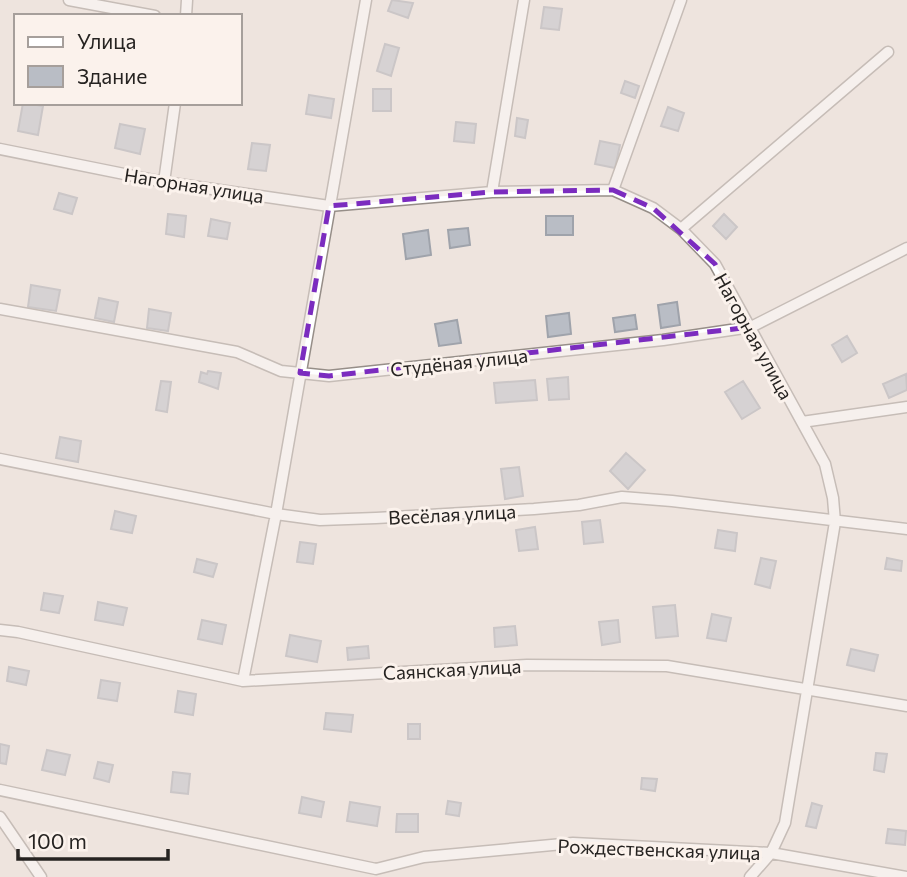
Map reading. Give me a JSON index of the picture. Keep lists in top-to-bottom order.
{
  "streets": {
    "street": [
      "Нагорная улица",
      "Студёная улица",
      "Весёлая улица",
      "Саянская улица",
      "Рождественская улица"
    ]
  },
  "crossings": [
    ["Нагорная улица", "Студёная улица"],
    ["Нагорная улица", "Весёлая улица"],
    ["Нагорная улица", "Саянская улица"],
    ["Нагорная улица", "Рождественская улица"]
  ],
  "legend": ["Улица", "Здание"],
  "scale_bar": "100 m"
}
